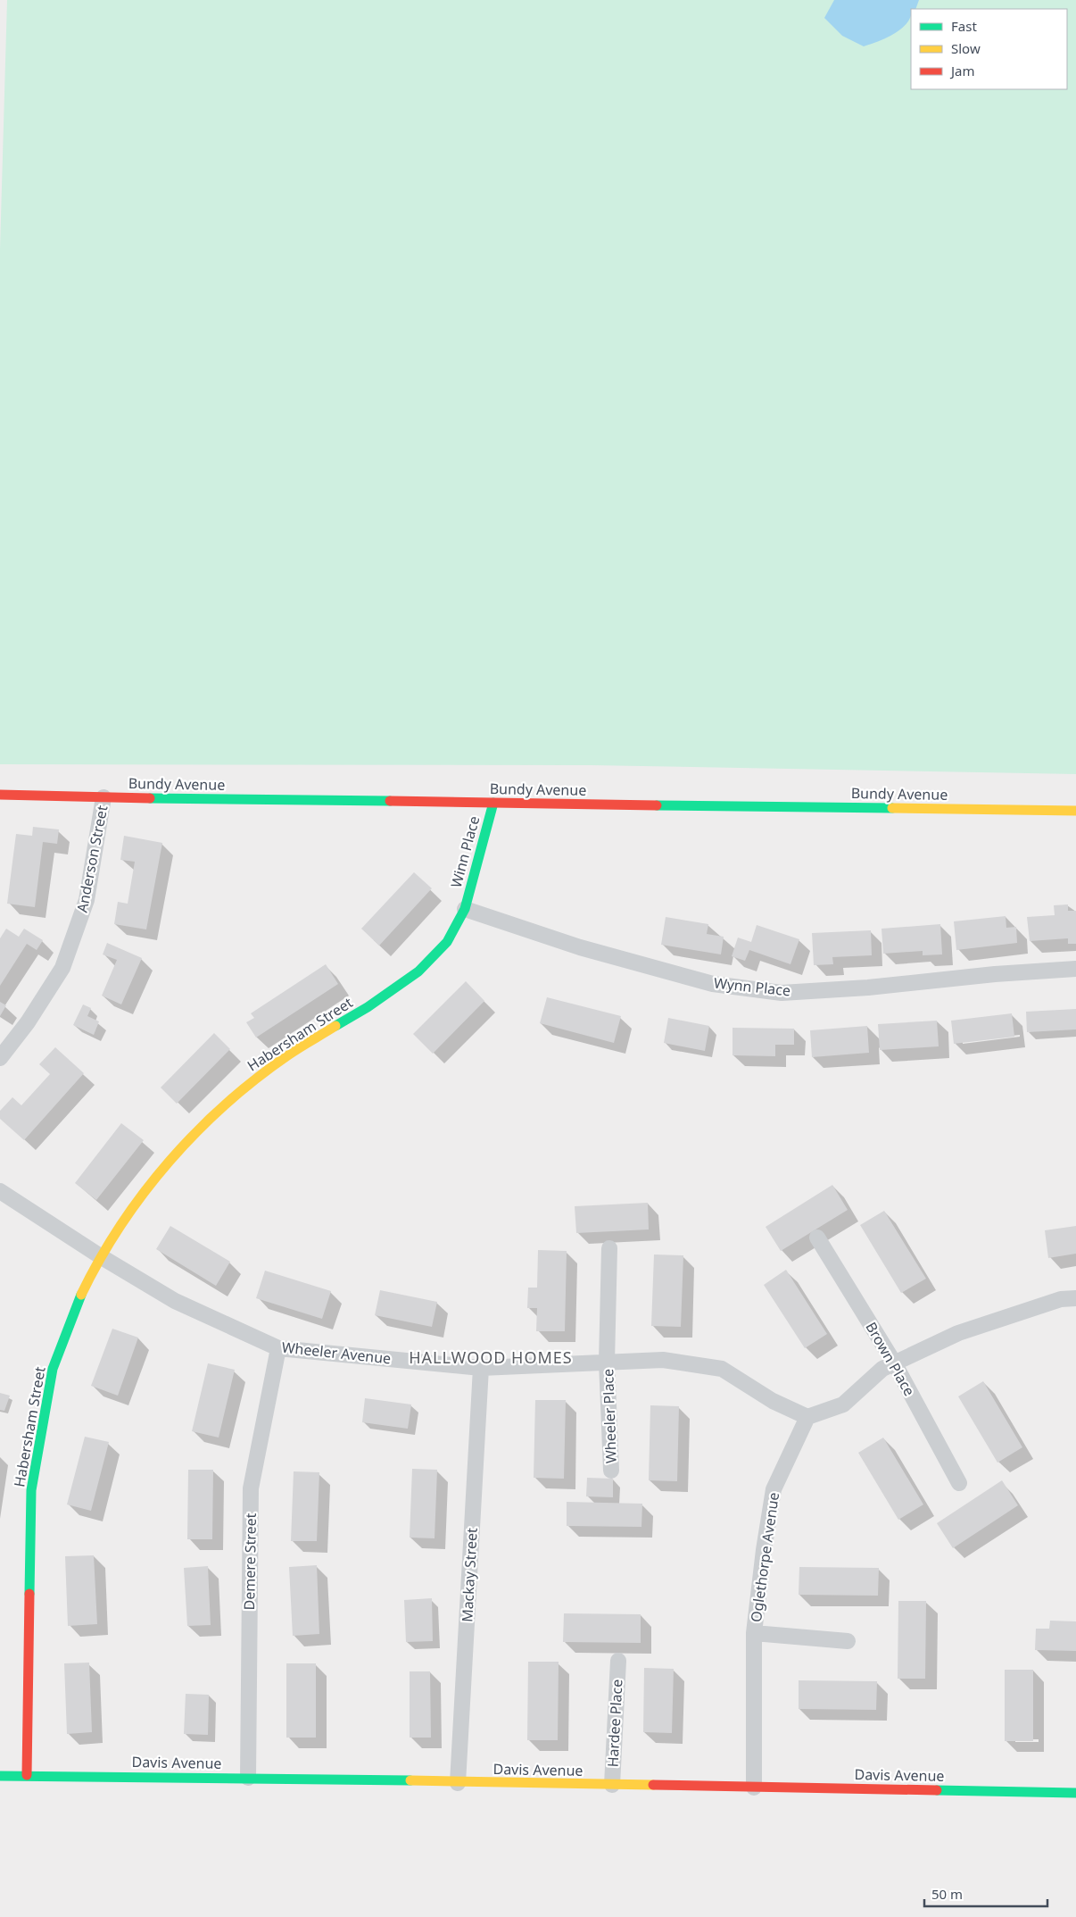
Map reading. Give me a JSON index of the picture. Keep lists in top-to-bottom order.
{
  "streets": {
    "street": [
      "Bundy Avenue",
      "Winn Place",
      "Anderson Street",
      "Wynn Place",
      "Habersham Street",
      "Wheeler Avenue",
      "Brown Place",
      "Wheeler Place",
      "Oglethorpe Avenue",
      "Demere Street",
      "Mackay Street",
      "Hardee Place",
      "Davis Avenue"
    ]
  },
  "crossings": [
    ["Bundy Avenue", "Winn Place"],
    ["Bundy Avenue", "Anderson Street"],
    ["Winn Place", "Wynn Place"],
    ["Winn Place", "Habersham Street"],
    ["Wynn Place", "Habersham Street"],
    ["Habersham Street", "Wheeler Avenue"],
    ["Habersham Street", "Davis Avenue"],
    ["Wheeler Avenue", "Wheeler Place"],
    ["Wheeler Avenue", "Oglethorpe Avenue"],
    ["Wheeler Avenue", "Demere Street"],
    ["Wheeler Avenue", "Mackay Street"],
    ["Oglethorpe Avenue", "Davis Avenue"],
    ["Demere Street", "Davis Avenue"],
    ["Mackay Street", "Davis Avenue"],
    ["Hardee Place", "Davis Avenue"]
  ],
  "districts": ["HALLWOOD HOMES"],
  "legend": ["Fast", "Slow", "Jam"],
  "scale_bar": "50 m"
}
